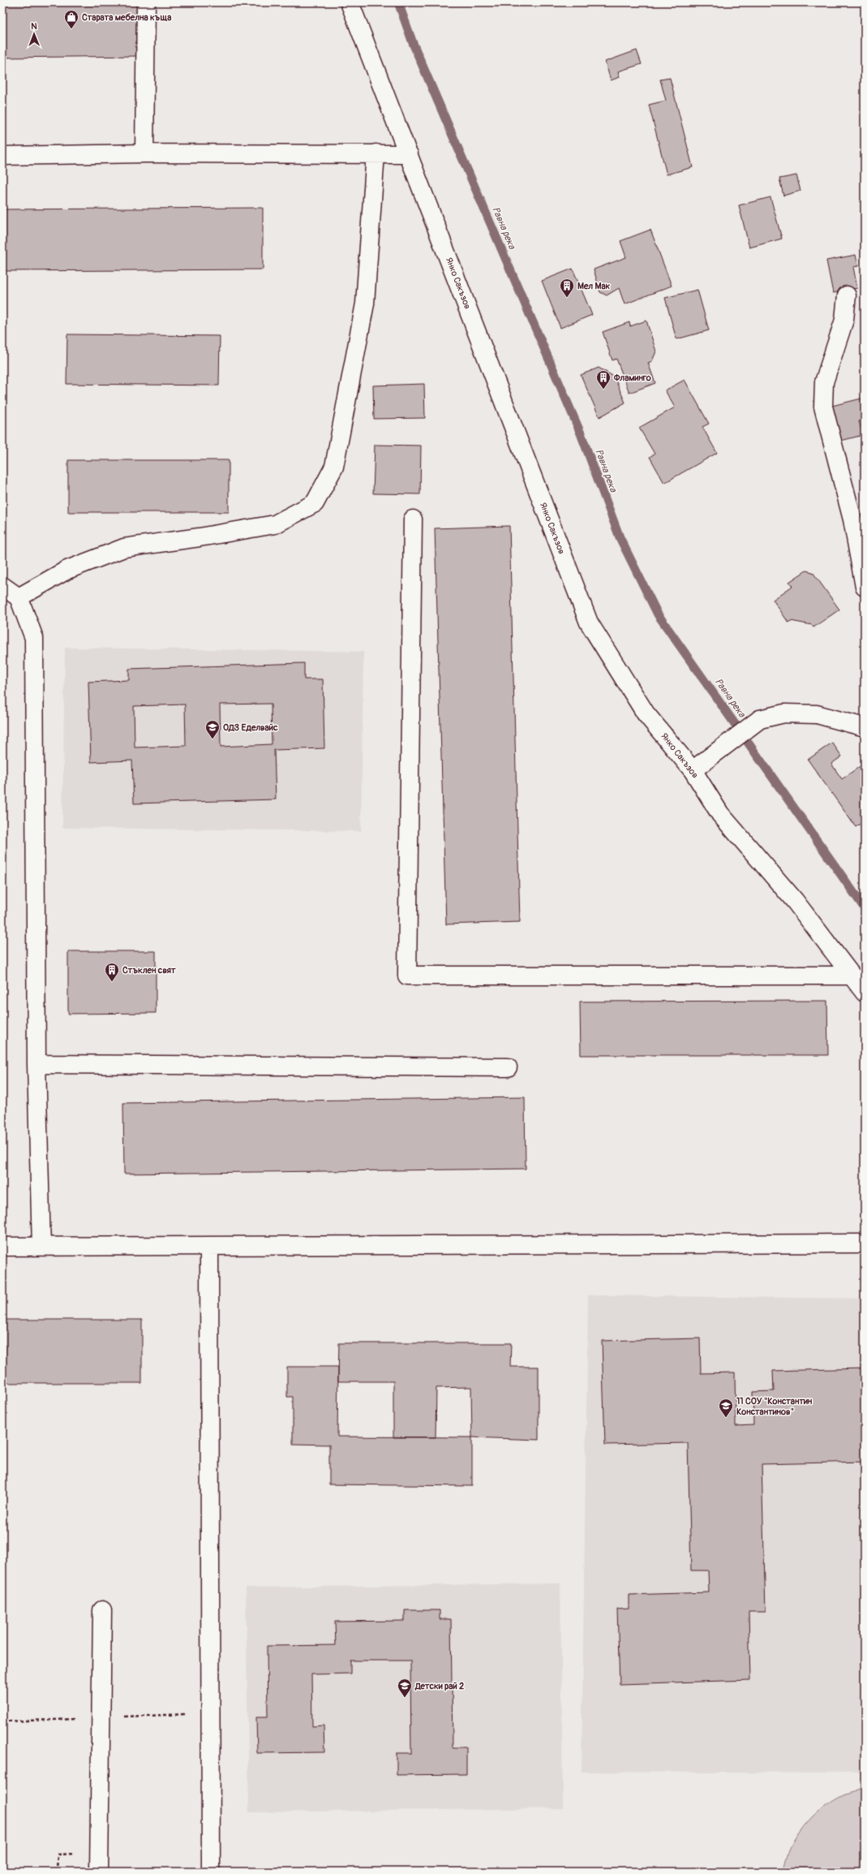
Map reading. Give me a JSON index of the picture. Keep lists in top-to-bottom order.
{
  "streets": {
    "street": ["Янко Сакъзов"]
  },
  "water": ["Равна река"],
  "places": {
    "shop": ["Старата мебелна къща"],
    "building": ["Мел Мак", "Фламинго", "Стъклен свят"],
    "school or university": ["ОДЗ Еделвайс", "11 СОУ \"Константин Константинов\"", "Детски рай 2"]
  },
  "north": "top"
}
